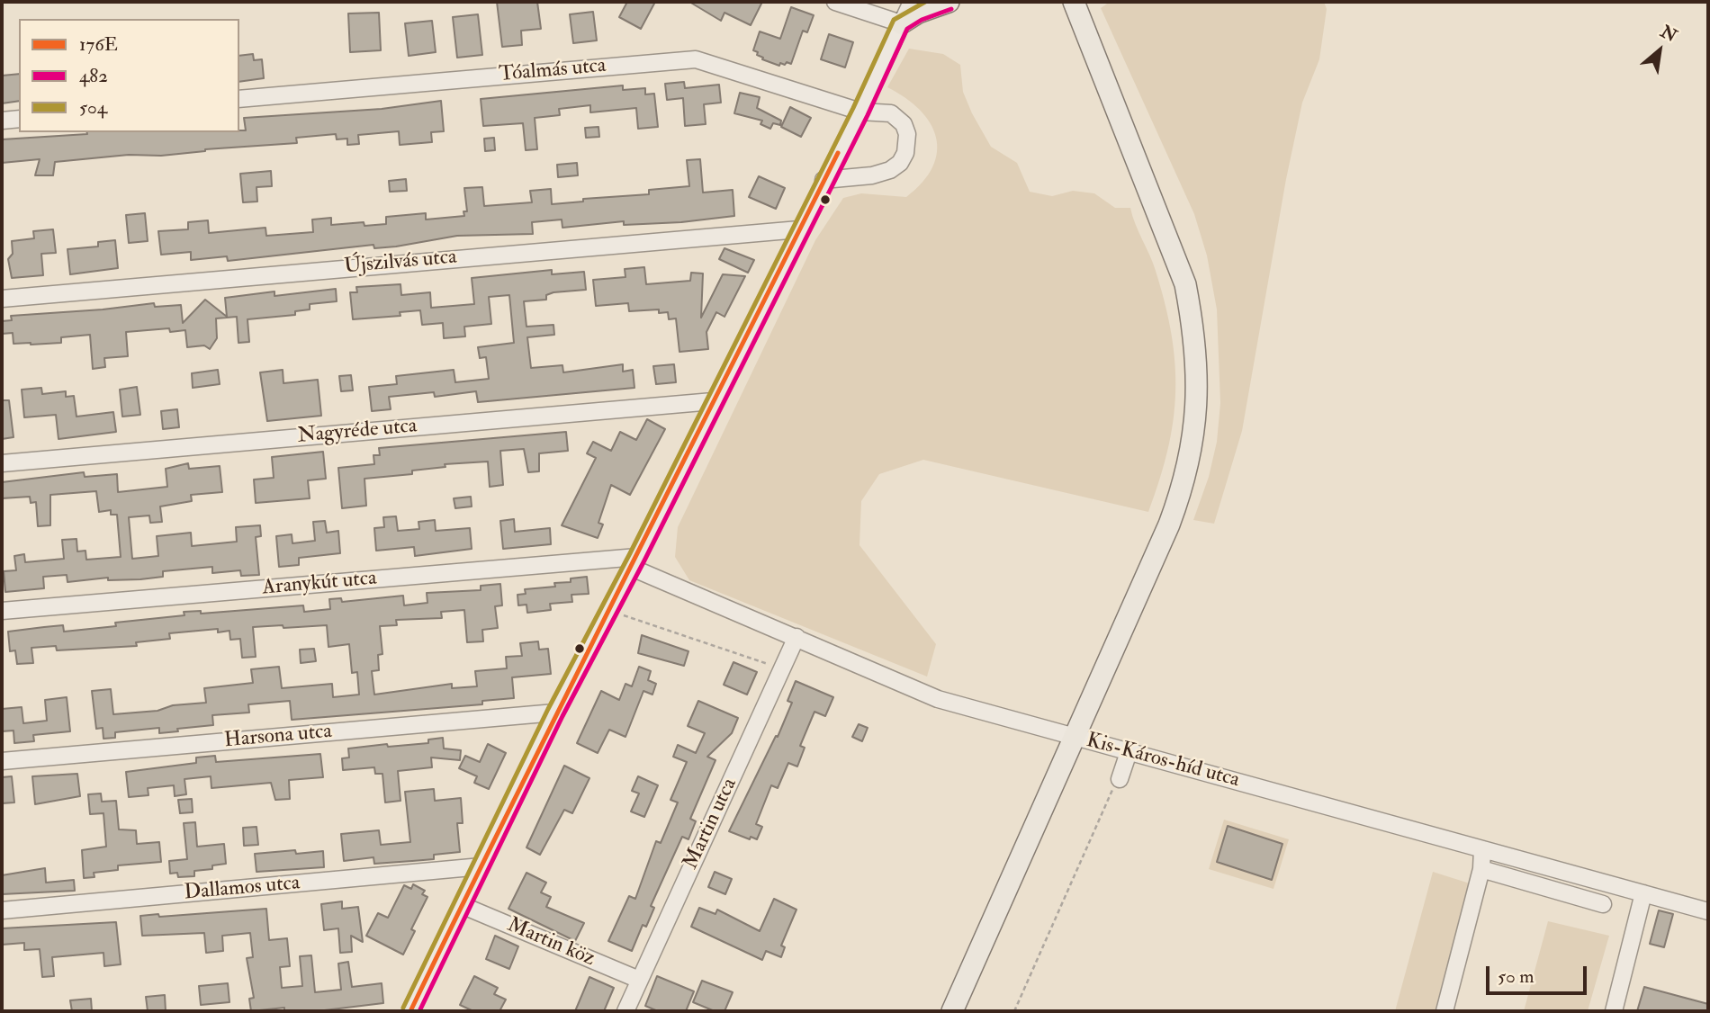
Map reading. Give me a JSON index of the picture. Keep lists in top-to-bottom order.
{
  "streets": {
    "street": [
      "Tóalmás utca",
      "Újszilvás utca",
      "Nagyréde utca",
      "Aranykút utca",
      "Harsona utca",
      "Kis-Káros-híd utca",
      "Martin utca",
      "Dallamos utca",
      "Martin köz"
    ]
  },
  "crossings": [
    ["Aranykút utca", "Kis-Káros-híd utca"],
    ["Kis-Káros-híd utca", "Martin utca"],
    ["Martin utca", "Martin köz"]
  ],
  "lines": ["transit line 504", "transit line 482", "transit line 176E"],
  "legend": ["176E", "482", "504"],
  "scale_bar": "50 m",
  "north": "top right"
}
